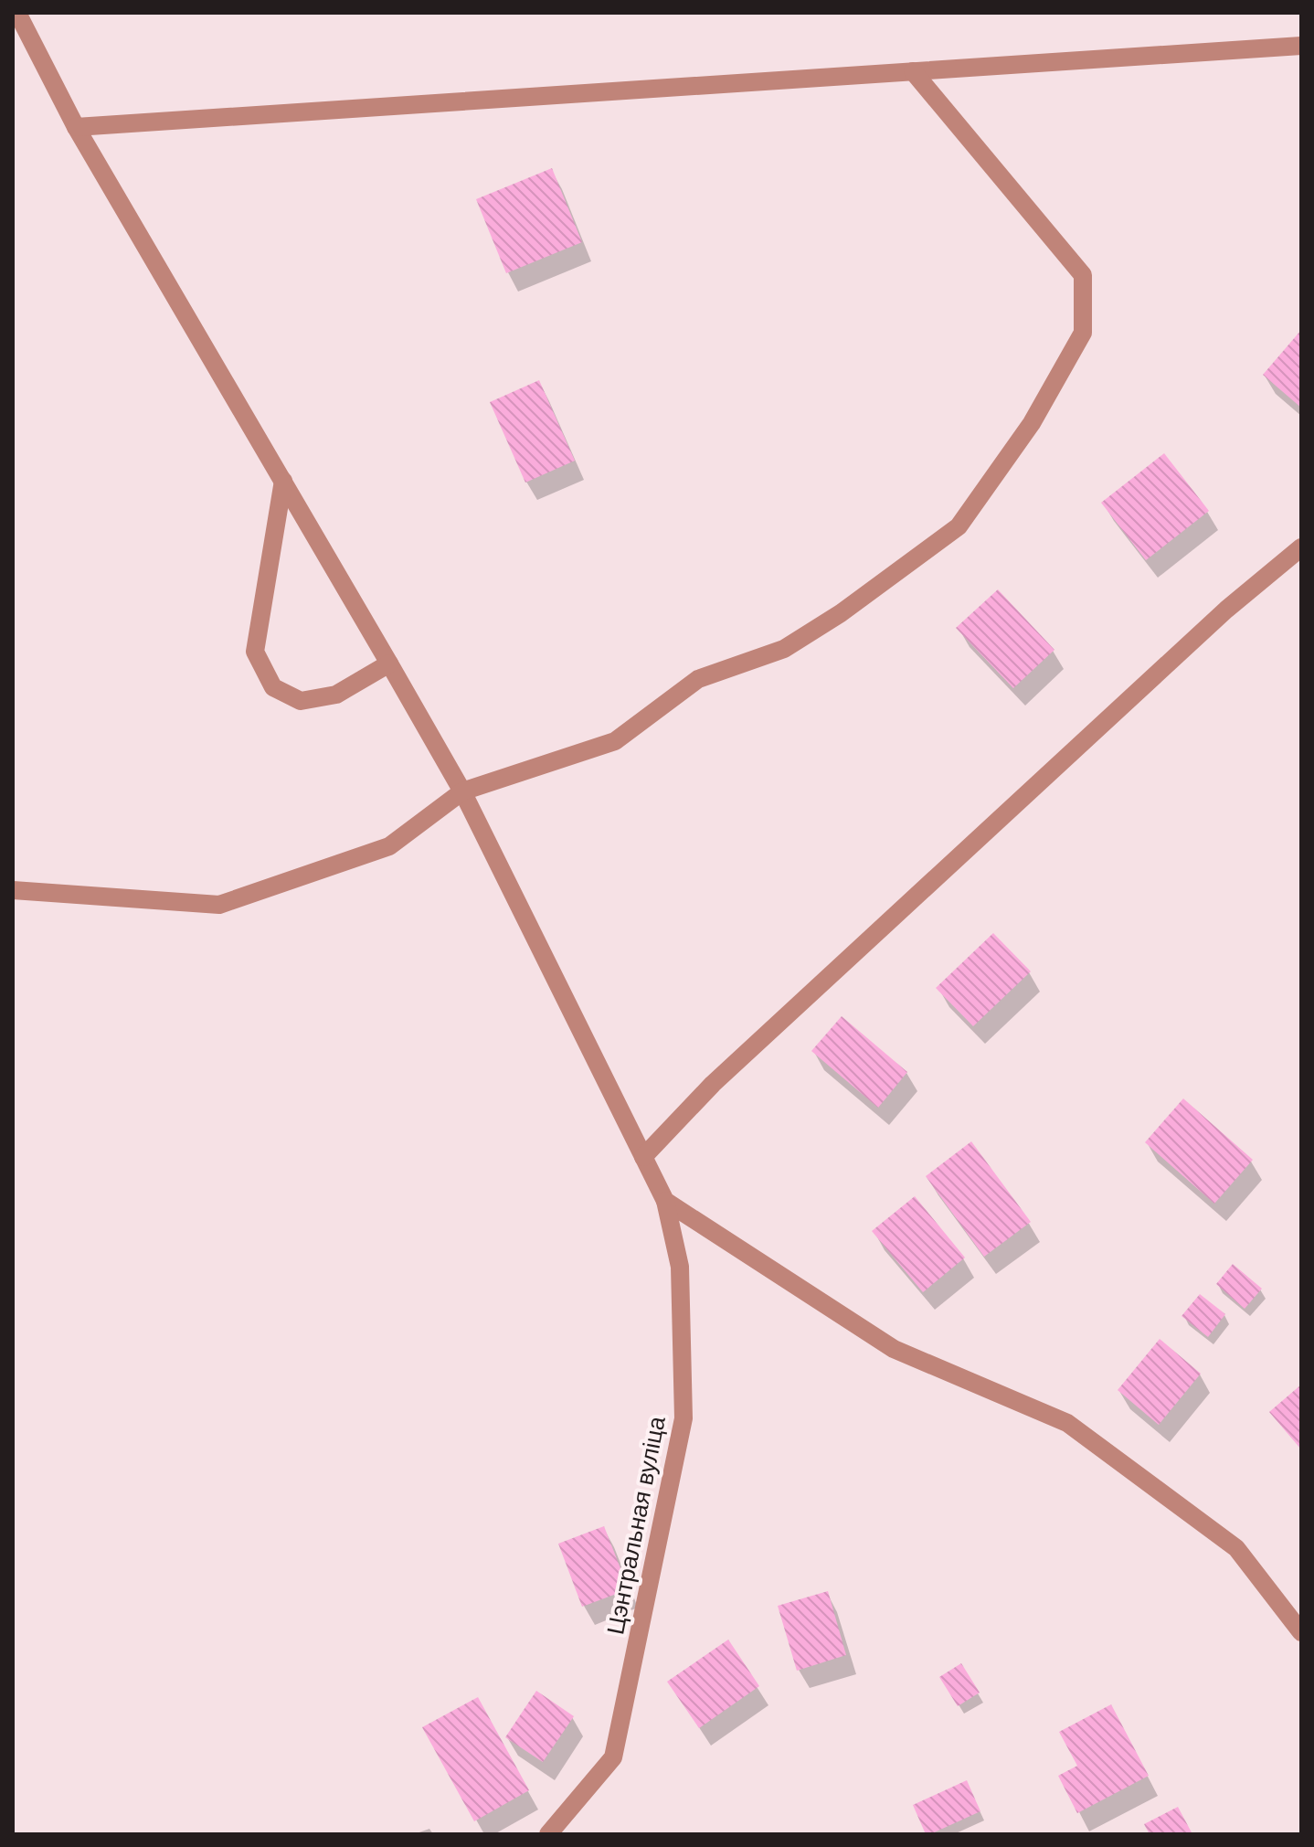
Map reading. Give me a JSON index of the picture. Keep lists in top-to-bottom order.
{
  "streets": {
    "street": ["Цэнтральная вуліца"]
  }
}
